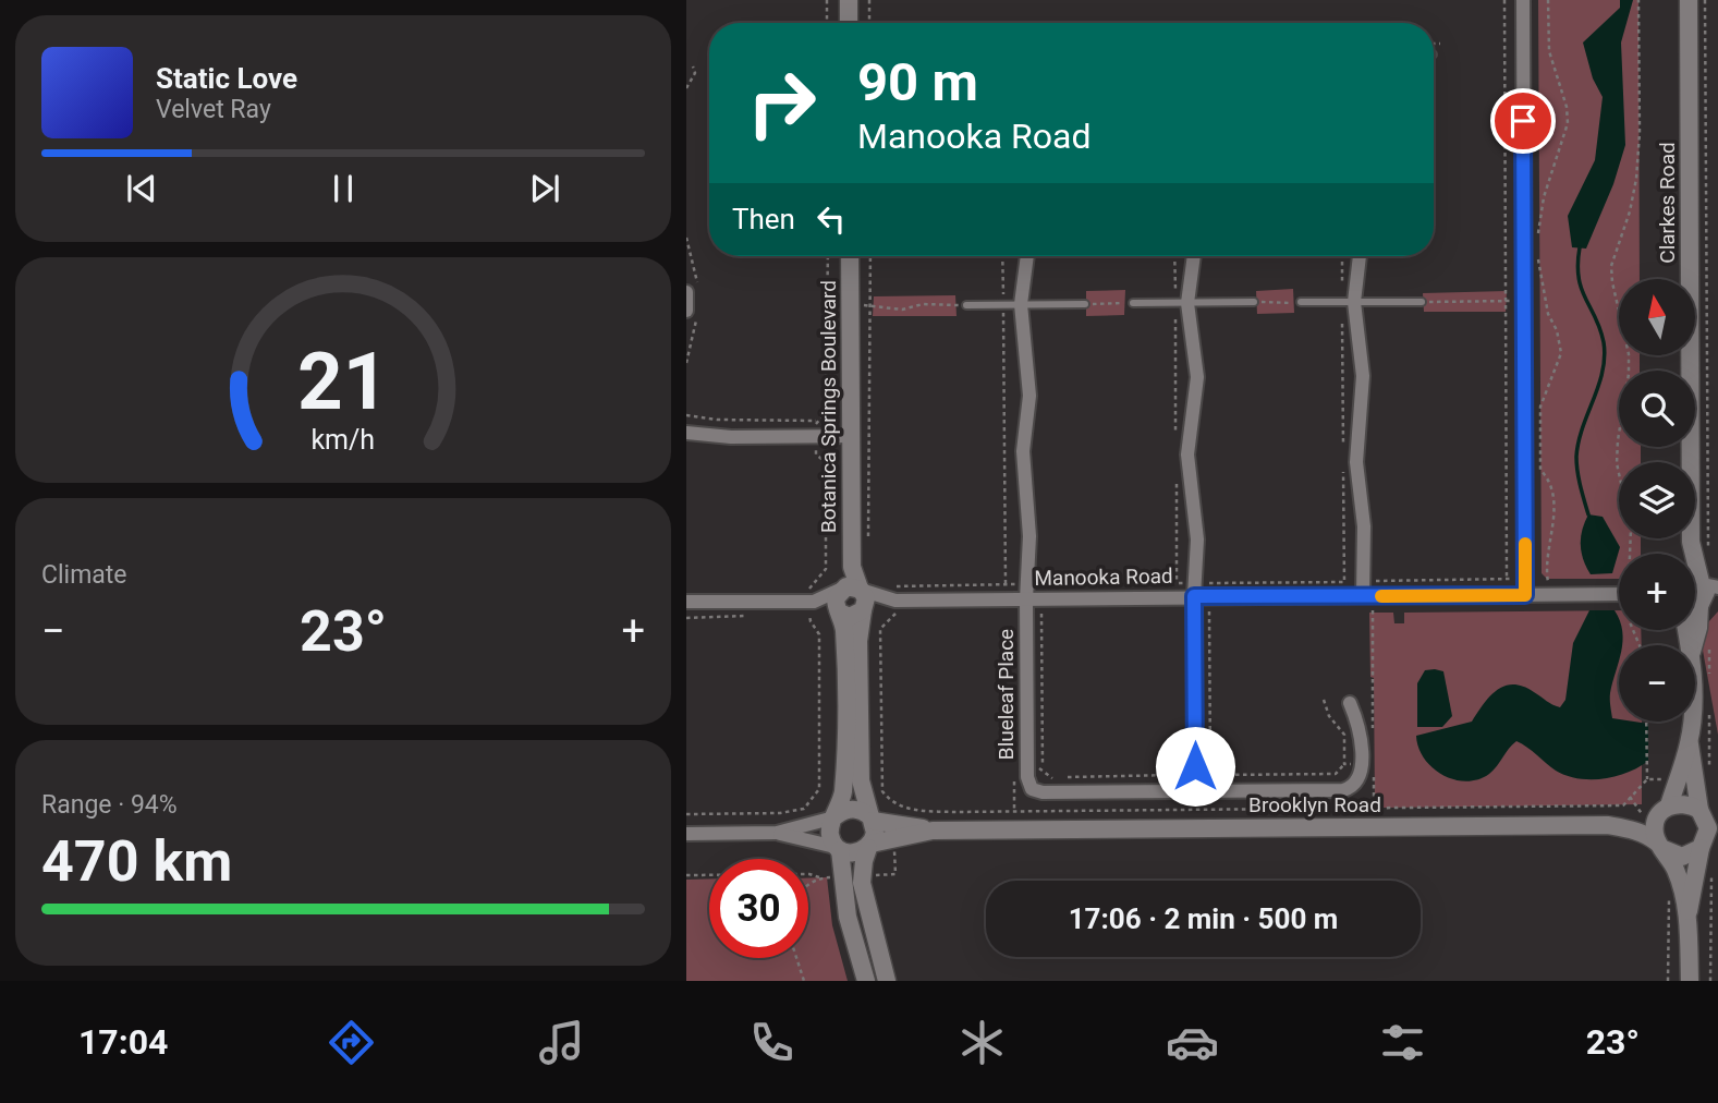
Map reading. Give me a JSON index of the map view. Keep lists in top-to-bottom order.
{
  "streets": {
    "street": [
      "Clarkes Road",
      "Botanica Springs Boulevard",
      "Manooka Road",
      "Blueleaf Place",
      "Brooklyn Road"
    ]
  },
  "crossings": [
    ["Botanica Springs Boulevard", "Manooka Road"],
    ["Manooka Road", "Blueleaf Place"]
  ],
  "north": "top",
  "page": {
    "turn": ["90 m", "Manooka Road"],
    "song": ["Static Love", "Velvet Ray"],
    "then": "Then",
    "map_buttons": ["+", "−"],
    "tile": [
      "Climate",
      ["Range · 94%", "470 km"]
    ],
    "heat": ["−", "23°", "+"],
    "limit": "30",
    "trip": "17:06 · 2 min · 500 m",
    "tabs": ["17:04", "23°"],
    "gauge": ["21", "km/h"]
  }
}
